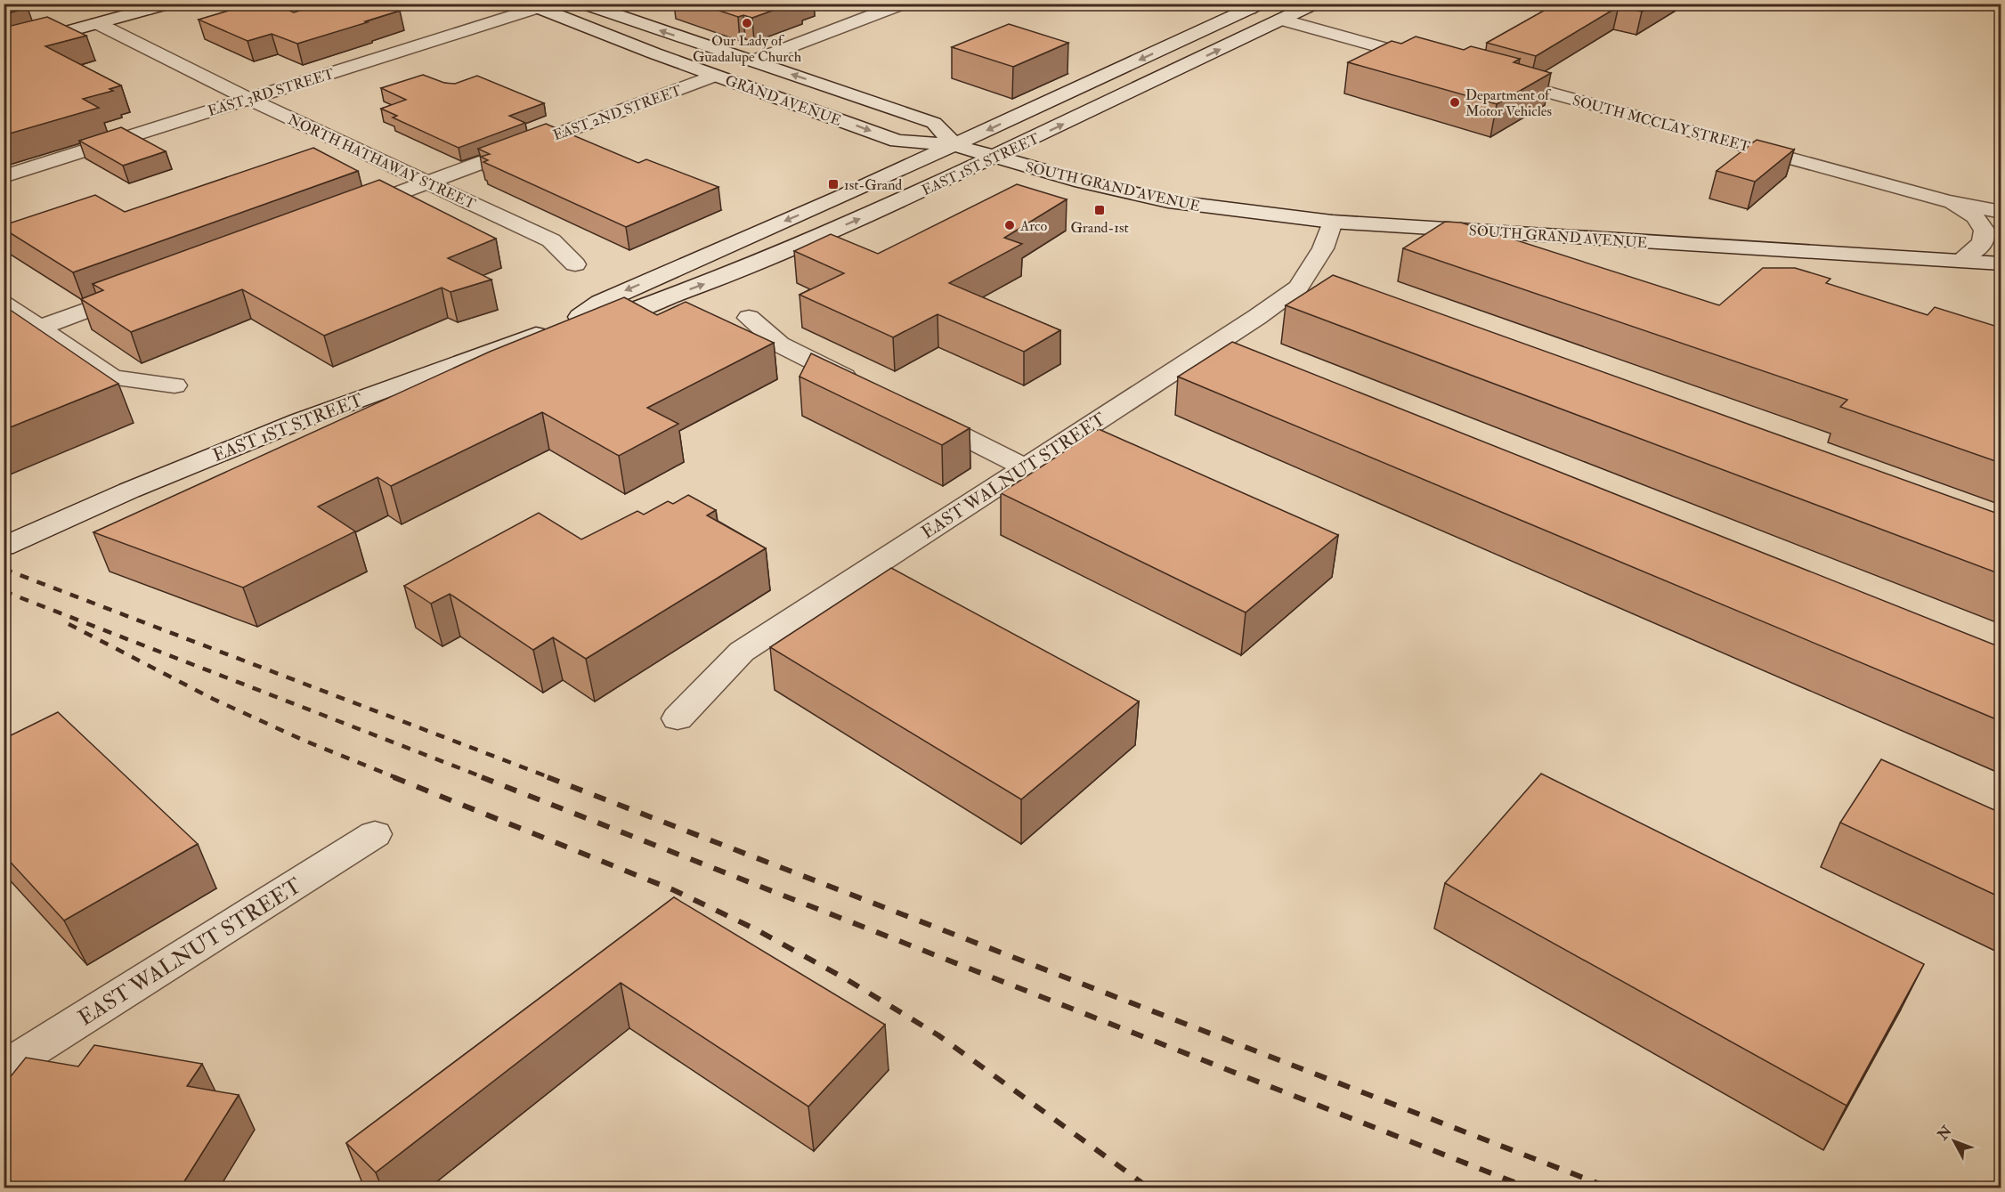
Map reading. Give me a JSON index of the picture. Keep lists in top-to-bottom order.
{
  "streets": {
    "main road": [
      "EAST 3RD STREET",
      "GRAND AVENUE",
      "EAST 2ND STREET",
      "SOUTH MCCLAY STREET",
      "NORTH HATHAWAY STREET",
      "EAST 1ST STREET",
      "SOUTH GRAND AVENUE",
      "EAST WALNUT STREET"
    ]
  },
  "crossings": [
    ["EAST 3RD STREET", "GRAND AVENUE"],
    ["EAST 3RD STREET", "NORTH HATHAWAY STREET"],
    ["GRAND AVENUE", "EAST 2ND STREET"],
    ["GRAND AVENUE", "EAST 1ST STREET"],
    ["GRAND AVENUE", "SOUTH GRAND AVENUE"],
    ["EAST 2ND STREET", "NORTH HATHAWAY STREET"],
    ["SOUTH MCCLAY STREET", "SOUTH GRAND AVENUE"],
    ["EAST 1ST STREET", "SOUTH GRAND AVENUE"],
    ["SOUTH GRAND AVENUE", "EAST WALNUT STREET"]
  ],
  "places": {
    "other": ["Our Lady of Guadalupe Church", "Department of Motor Vehicles", "Arco"],
    "transit": ["1st-Grand", "Grand-1st"]
  },
  "north": "top left"
}
